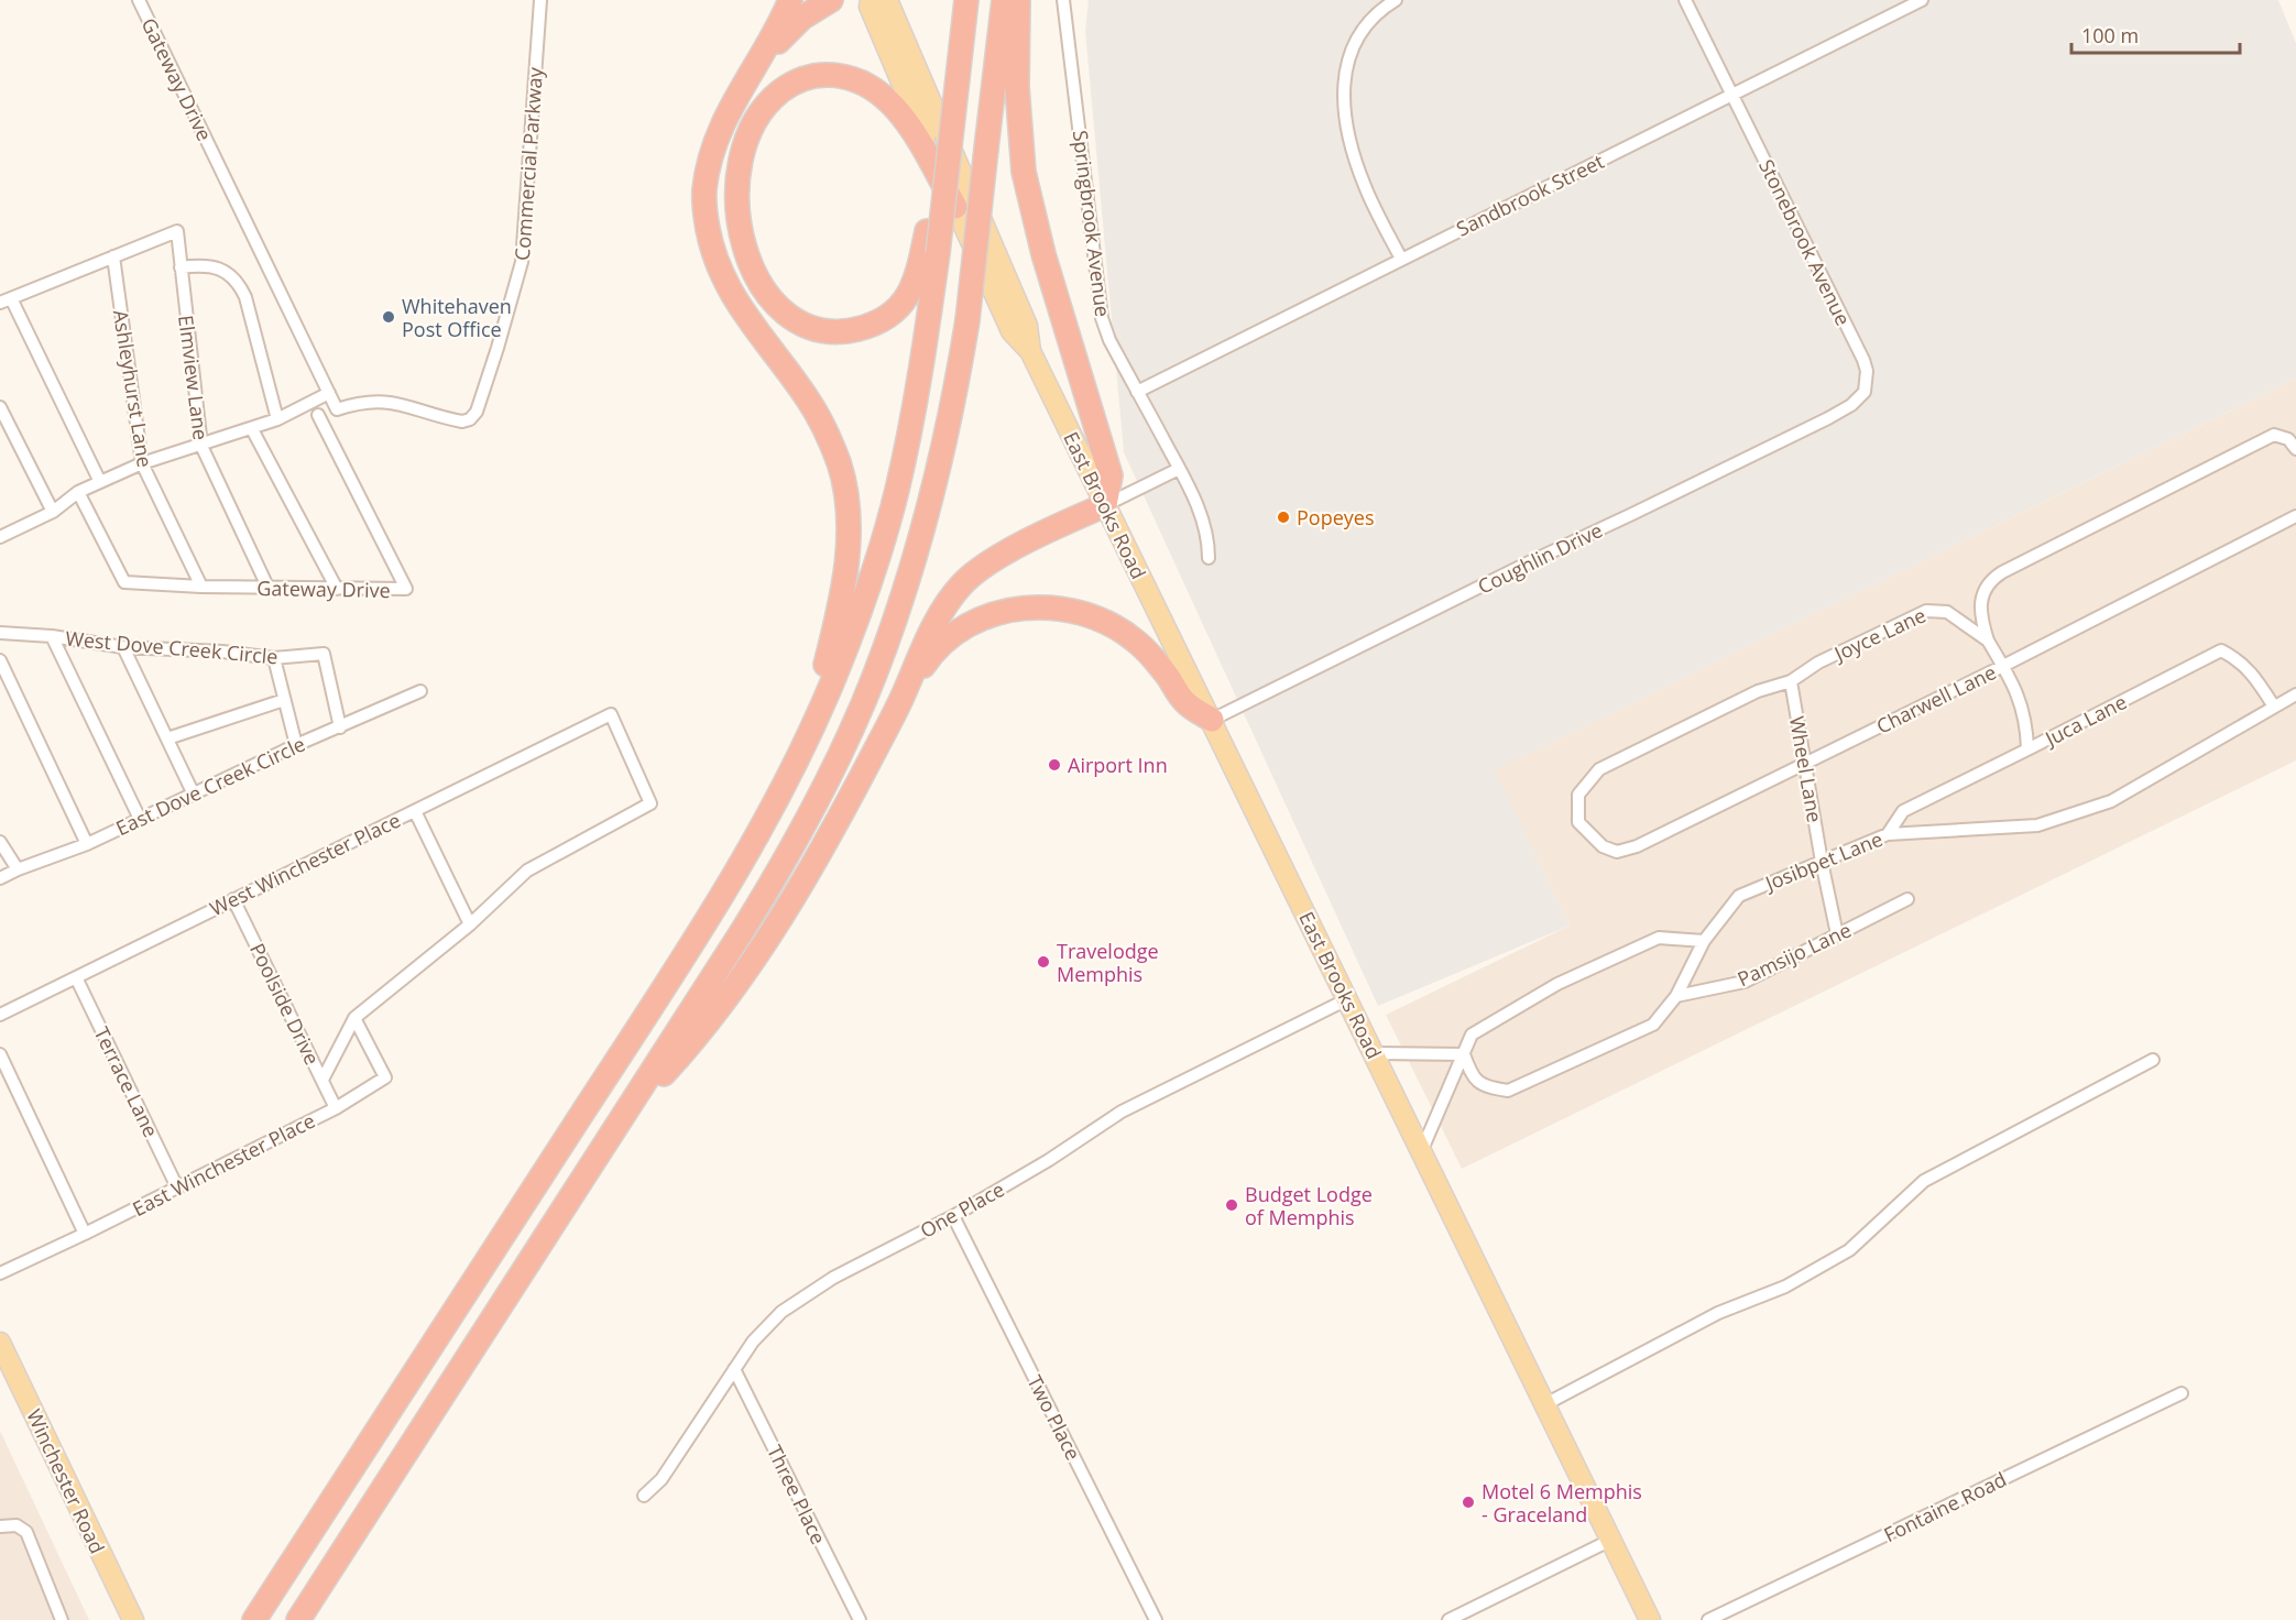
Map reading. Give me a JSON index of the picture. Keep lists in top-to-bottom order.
{
  "streets": {
    "main road": ["East Brooks Road", "Winchester Road"],
    "street": [
      "Gateway Drive",
      "Commercial Parkway",
      "Sandbrook Street",
      "Springbrook Avenue",
      "Stonebrook Avenue",
      "Elmview Lane",
      "Ashleyhurst Lane",
      "Coughlin Drive",
      "Joyce Lane",
      "West Dove Creek Circle",
      "Charwell Lane",
      "Juca Lane",
      "Wheel Lane",
      "East Dove Creek Circle",
      "Josibpet Lane",
      "West Winchester Place",
      "Pamsijo Lane",
      "Poolside Drive",
      "Terrace Lane",
      "East Winchester Place",
      "One Place",
      "Two Place",
      "Three Place",
      "Fontaine Road"
    ]
  },
  "crossings": [
    ["Gateway Drive", "Commercial Parkway"],
    ["Gateway Drive", "Elmview Lane"],
    ["Gateway Drive", "Ashleyhurst Lane"],
    ["Sandbrook Street", "Springbrook Avenue"],
    ["Sandbrook Street", "Stonebrook Avenue"],
    ["Stonebrook Avenue", "Coughlin Drive"],
    ["Elmview Lane", "Ashleyhurst Lane"],
    ["East Brooks Road", "Coughlin Drive"],
    ["East Brooks Road", "One Place"],
    ["Joyce Lane", "Charwell Lane"],
    ["Joyce Lane", "Wheel Lane"],
    ["West Dove Creek Circle", "East Dove Creek Circle"],
    ["Charwell Lane", "Wheel Lane"],
    ["Juca Lane", "Josibpet Lane"],
    ["Wheel Lane", "Josibpet Lane"],
    ["Wheel Lane", "Pamsijo Lane"],
    ["Josibpet Lane", "Pamsijo Lane"],
    ["West Winchester Place", "Poolside Drive"],
    ["West Winchester Place", "Terrace Lane"],
    ["Poolside Drive", "East Winchester Place"],
    ["Terrace Lane", "East Winchester Place"],
    ["One Place", "Two Place"],
    ["One Place", "Three Place"]
  ],
  "places": [
    "Whitehaven Post Office",
    "Popeyes",
    "Airport Inn",
    "Travelodge Memphis",
    "Budget Lodge of Memphis",
    "Motel 6 Memphis - Graceland"
  ],
  "scale_bar": "100 m"
}
